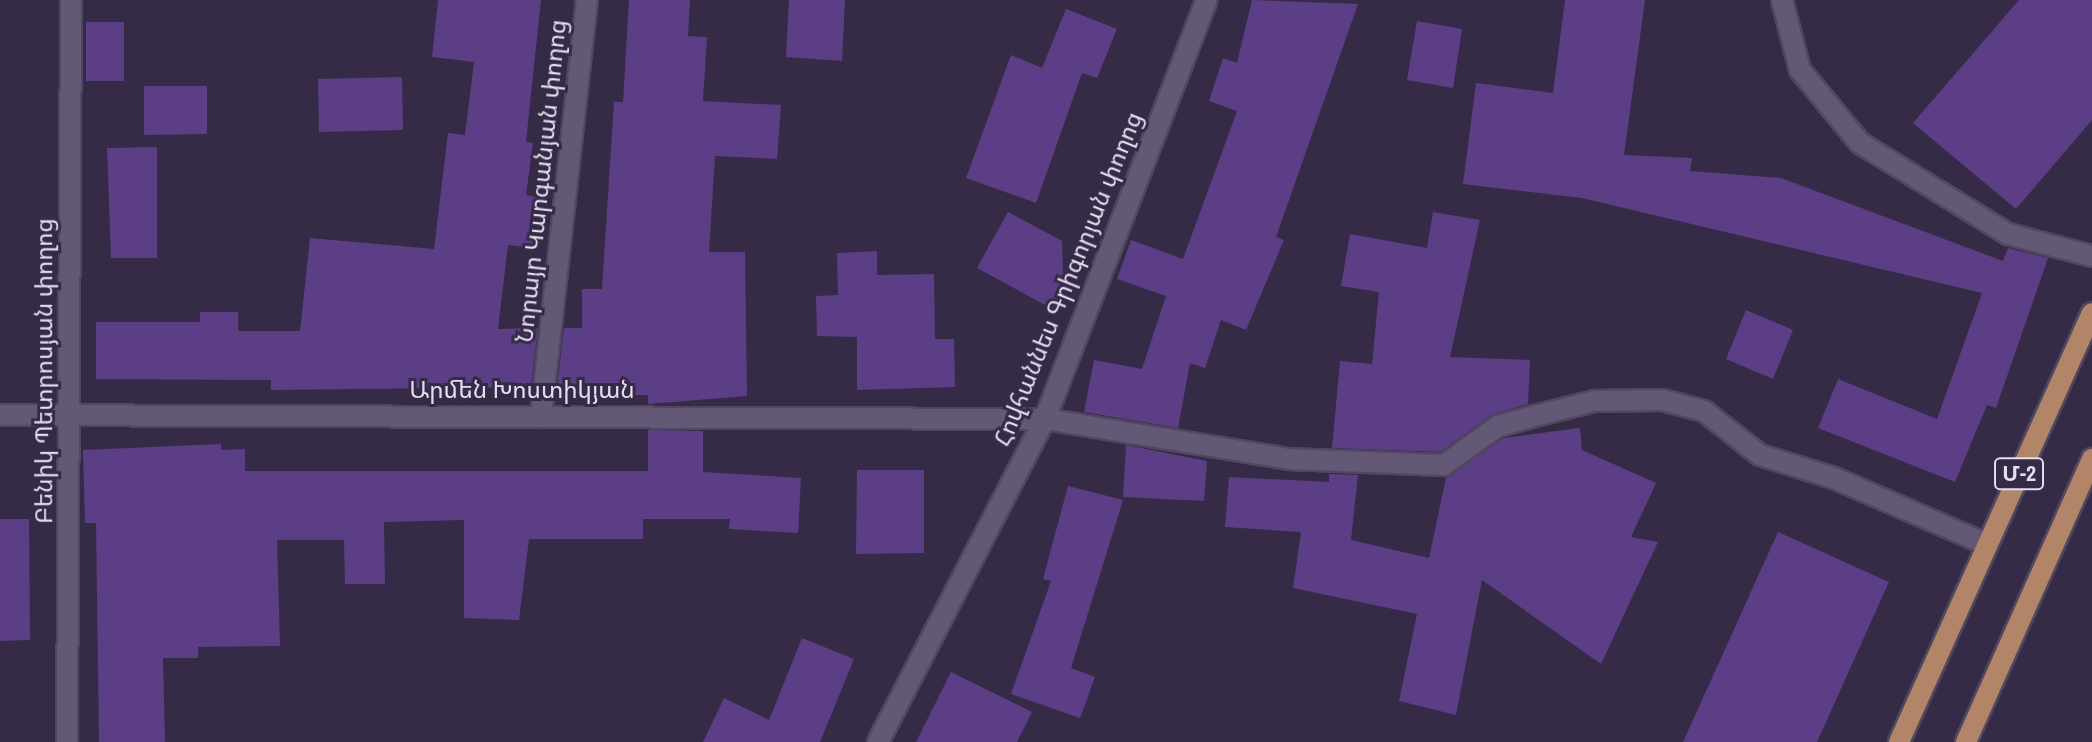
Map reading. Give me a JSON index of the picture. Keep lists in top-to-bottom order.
{
  "streets": {
    "main road": ["Մ-2"],
    "street": [
      "Նորայր Կարգանյան փողոց",
      "Հովհաննես Գրիգորյան փողոց",
      "Բենիկ Պետրոսյան փողոց",
      "Արմեն Խոստիկյան"
    ]
  },
  "crossings": [
    ["Նորայր Կարգանյան փողոց", "Արմեն Խոստիկյան"],
    ["Հովհաննես Գրիգորյան փողոց", "Արմեն Խոստիկյան"],
    ["Բենիկ Պետրոսյան փողոց", "Արմեն Խոստիկյան"],
    ["Արմեն Խոստիկյան", "Մ-2"]
  ]
}
